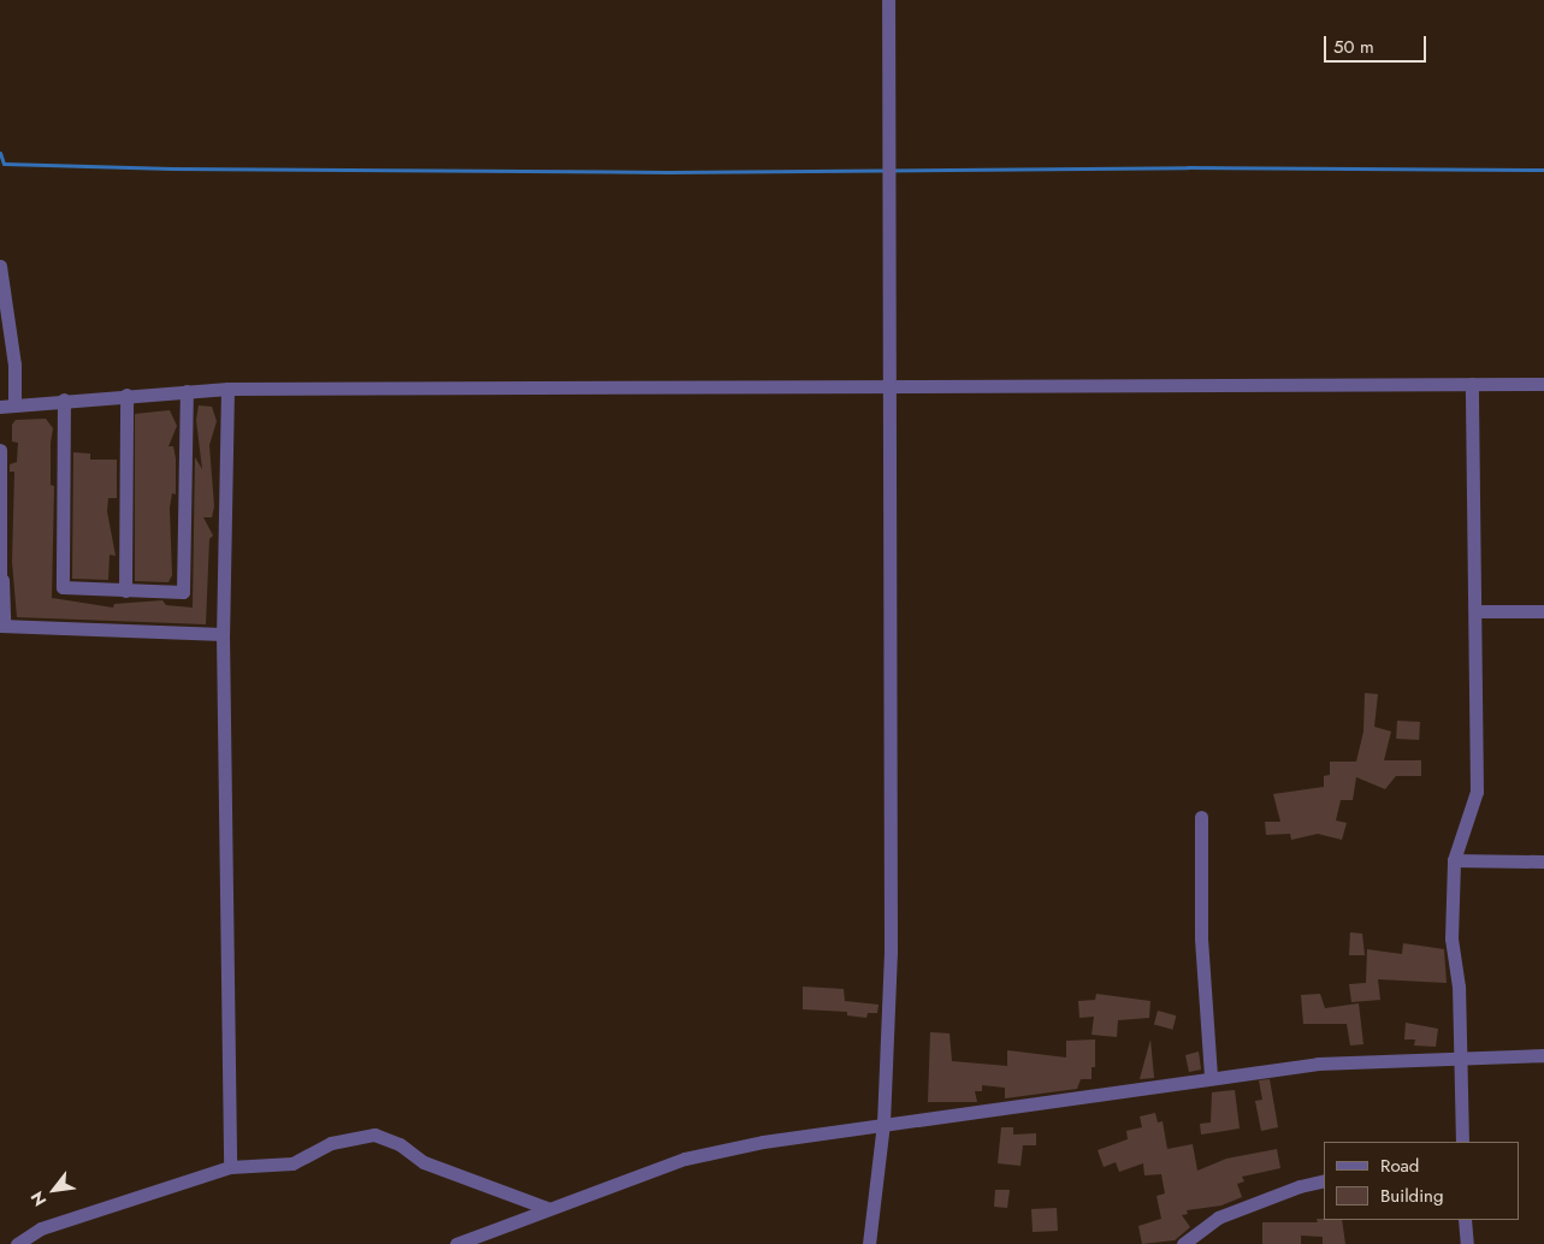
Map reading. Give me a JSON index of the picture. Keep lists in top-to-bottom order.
{
  "legend": ["Road", "Building"],
  "scale_bar": "50 m",
  "north": "bottom left"
}
